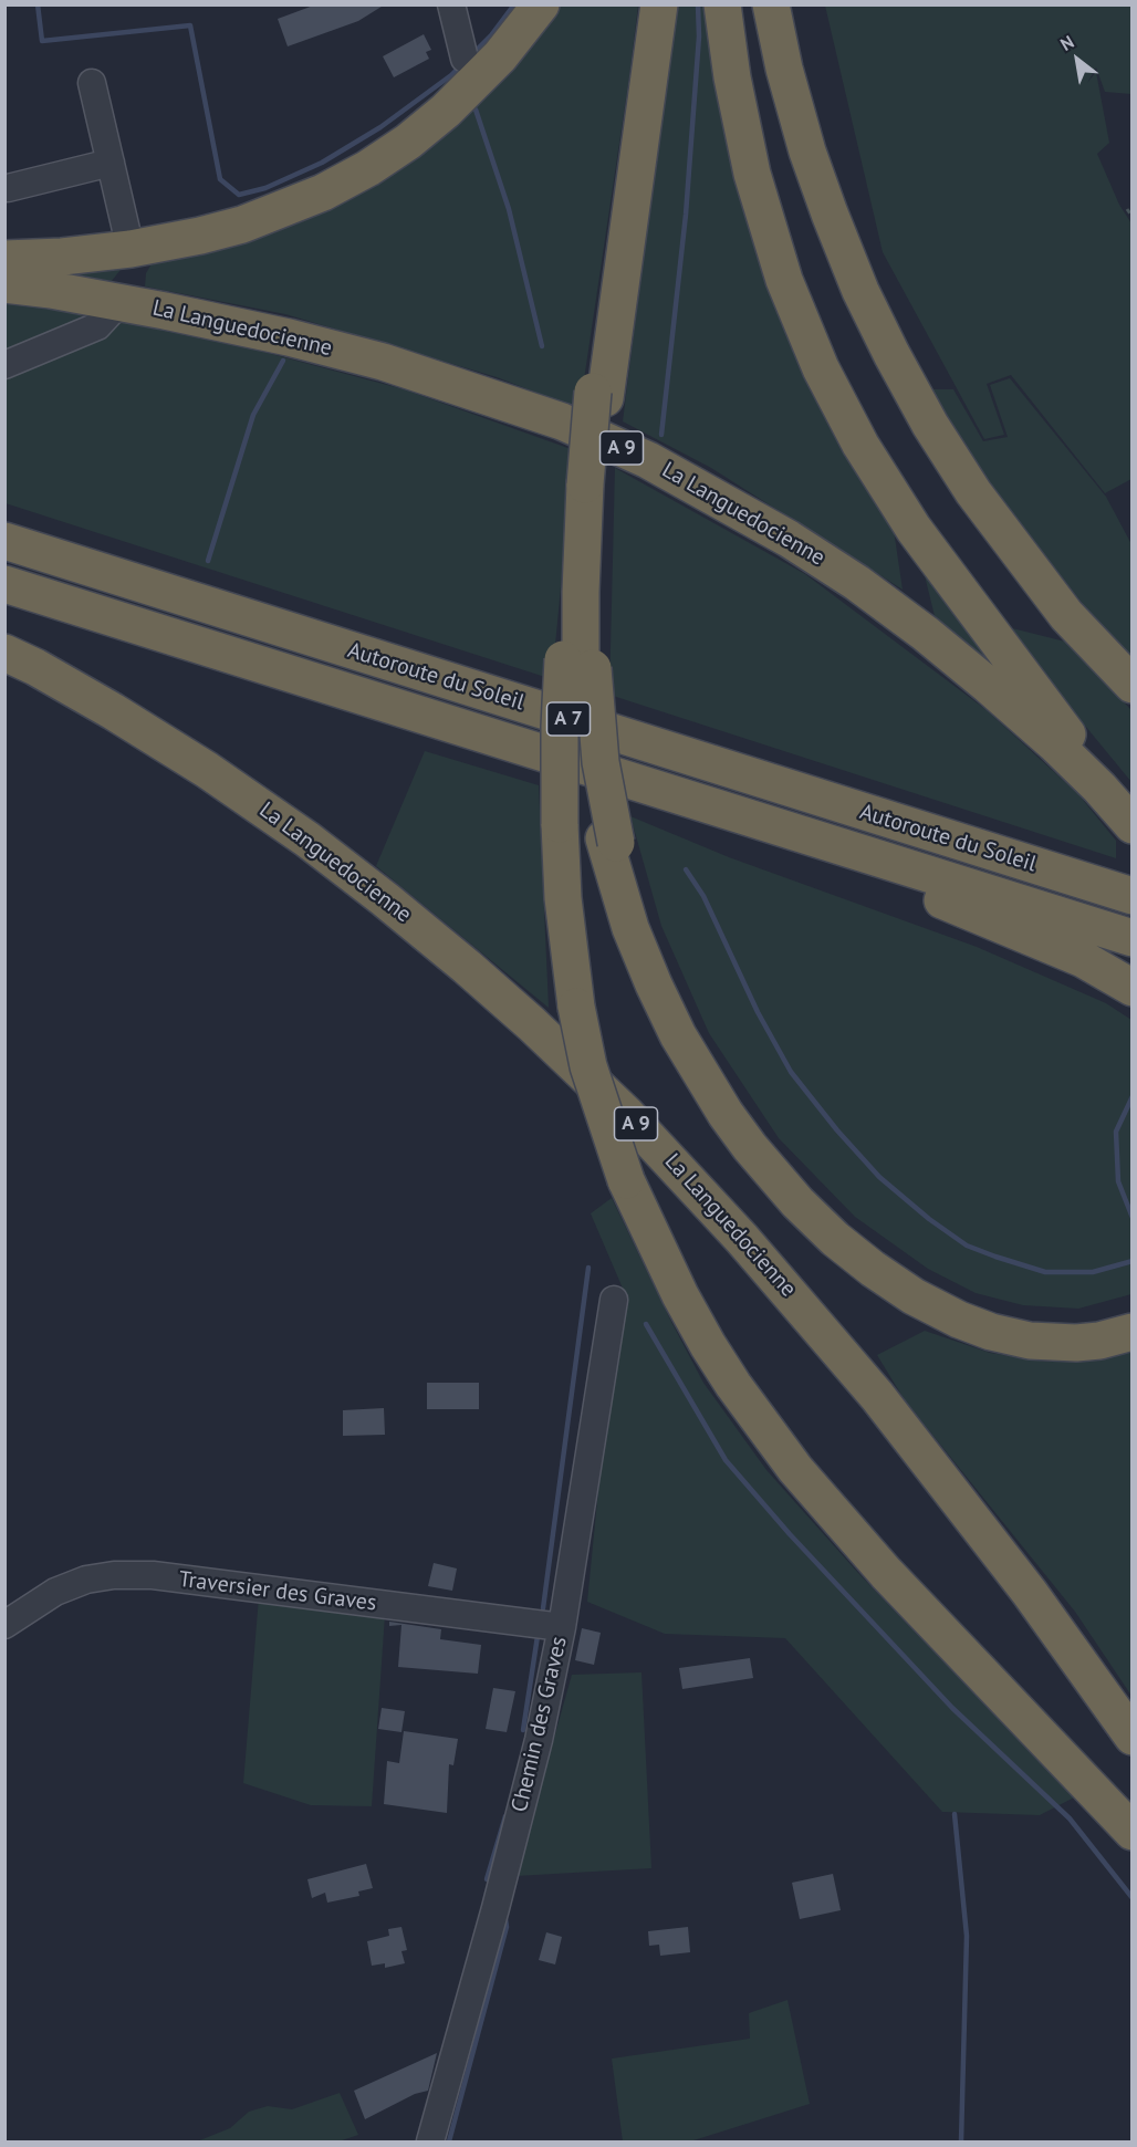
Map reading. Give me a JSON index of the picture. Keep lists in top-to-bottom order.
{
  "streets": {
    "highway": [
      "La Languedocienne",
      "A 9",
      "Autoroute du Soleil",
      "A 7"
    ],
    "street": ["Traversier des Graves", "Chemin des Graves"]
  },
  "crossings": [
    ["Traversier des Graves", "Chemin des Graves"]
  ],
  "north": "top left"
}
